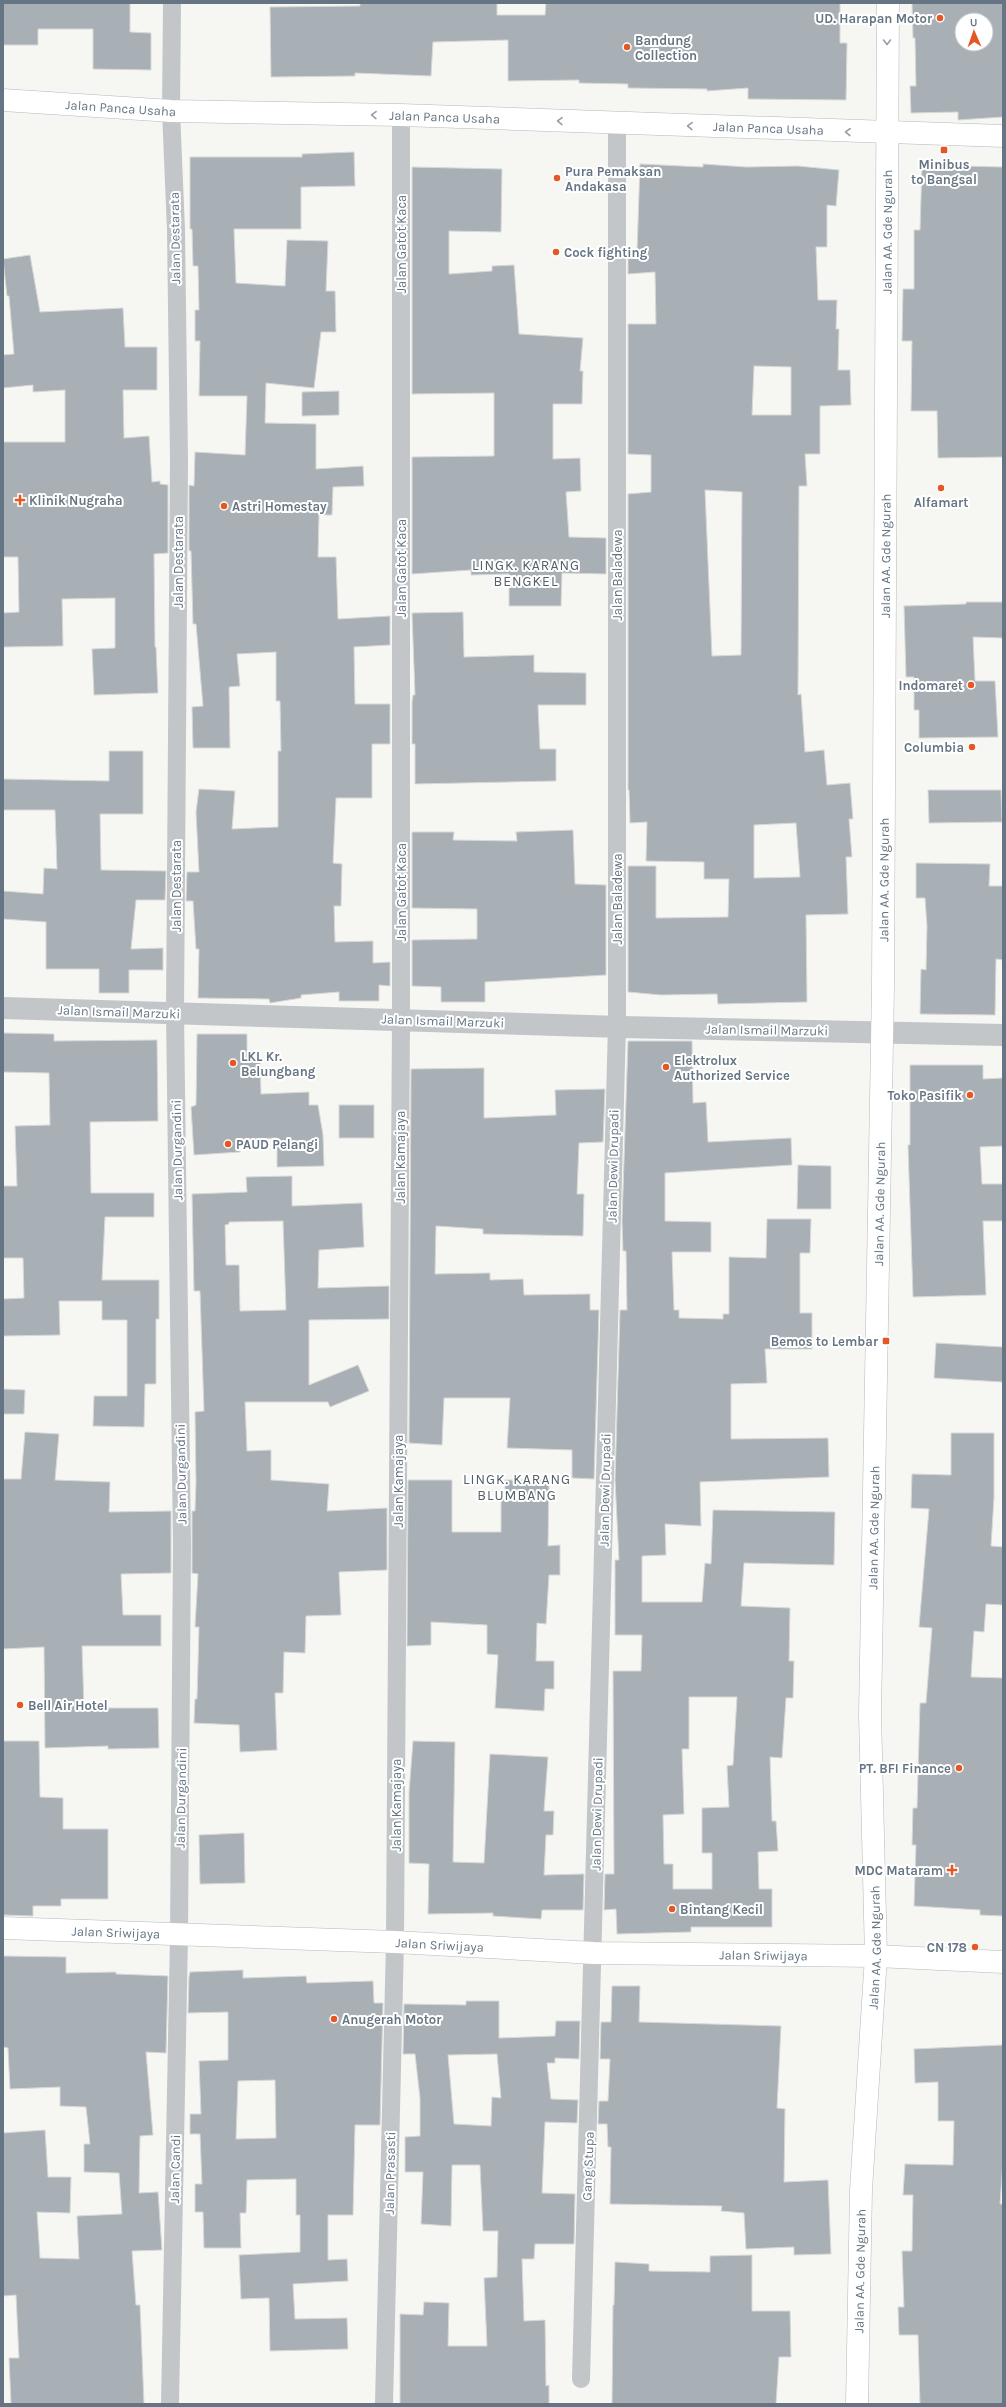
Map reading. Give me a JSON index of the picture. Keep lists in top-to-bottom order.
{
  "streets": {
    "main road": ["Jalan Panca Usaha", "Jalan AA. Gde Ngurah", "Jalan Sriwijaya"],
    "street": [
      "Jalan Destarata",
      "Jalan Gatot Kaca",
      "Jalan Baladewa",
      "Jalan Ismail Marzuki",
      "Jalan Durgandini",
      "Jalan Kamajaya",
      "Jalan Dewi Drupadi",
      "Gang Stupa",
      "Jalan Candi",
      "Jalan Prasasti"
    ]
  },
  "crossings": [
    ["Jalan Panca Usaha", "Jalan AA. Gde Ngurah"],
    ["Jalan Panca Usaha", "Jalan Destarata"],
    ["Jalan Panca Usaha", "Jalan Gatot Kaca"],
    ["Jalan Panca Usaha", "Jalan Baladewa"],
    ["Jalan AA. Gde Ngurah", "Jalan Ismail Marzuki"],
    ["Jalan AA. Gde Ngurah", "Jalan Sriwijaya"],
    ["Jalan Destarata", "Jalan Ismail Marzuki"],
    ["Jalan Destarata", "Jalan Durgandini"],
    ["Jalan Gatot Kaca", "Jalan Ismail Marzuki"],
    ["Jalan Gatot Kaca", "Jalan Kamajaya"],
    ["Jalan Baladewa", "Jalan Ismail Marzuki"],
    ["Jalan Baladewa", "Jalan Dewi Drupadi"],
    ["Jalan Ismail Marzuki", "Jalan Durgandini"],
    ["Jalan Ismail Marzuki", "Jalan Kamajaya"],
    ["Jalan Ismail Marzuki", "Jalan Dewi Drupadi"],
    ["Jalan Durgandini", "Jalan Sriwijaya"],
    ["Jalan Durgandini", "Jalan Candi"],
    ["Jalan Kamajaya", "Jalan Sriwijaya"],
    ["Jalan Kamajaya", "Jalan Prasasti"],
    ["Jalan Dewi Drupadi", "Jalan Sriwijaya"],
    ["Jalan Dewi Drupadi", "Gang Stupa"],
    ["Jalan Sriwijaya", "Gang Stupa"],
    ["Jalan Sriwijaya", "Jalan Candi"],
    ["Jalan Sriwijaya", "Jalan Prasasti"]
  ],
  "one_way": ["Jalan Panca Usaha"],
  "districts": ["LINGK. KARANG BENGKEL", "LINGK. KARANG BLUMBANG"],
  "places": {
    "other": [
      "UD. Harapan Motor",
      "Bandung Collection",
      "Pura Pemaksan Andakasa",
      "Cock fighting",
      "Alfamart",
      "Astri Homestay",
      "Indomaret",
      "Columbia",
      "LKL Kr. Belungbang",
      "Elektrolux Authorized Service",
      "Toko Pasifik",
      "PAUD Pelangi",
      "Bell Air Hotel",
      "PT. BFI Finance",
      "Bintang Kecil",
      "CN 178",
      "Anugerah Motor"
    ],
    "transit": ["Minibus to Bangsal", "Bemos to Lembar"],
    "health": ["Klinik Nugraha", "MDC Mataram"]
  },
  "north": "top"
}
